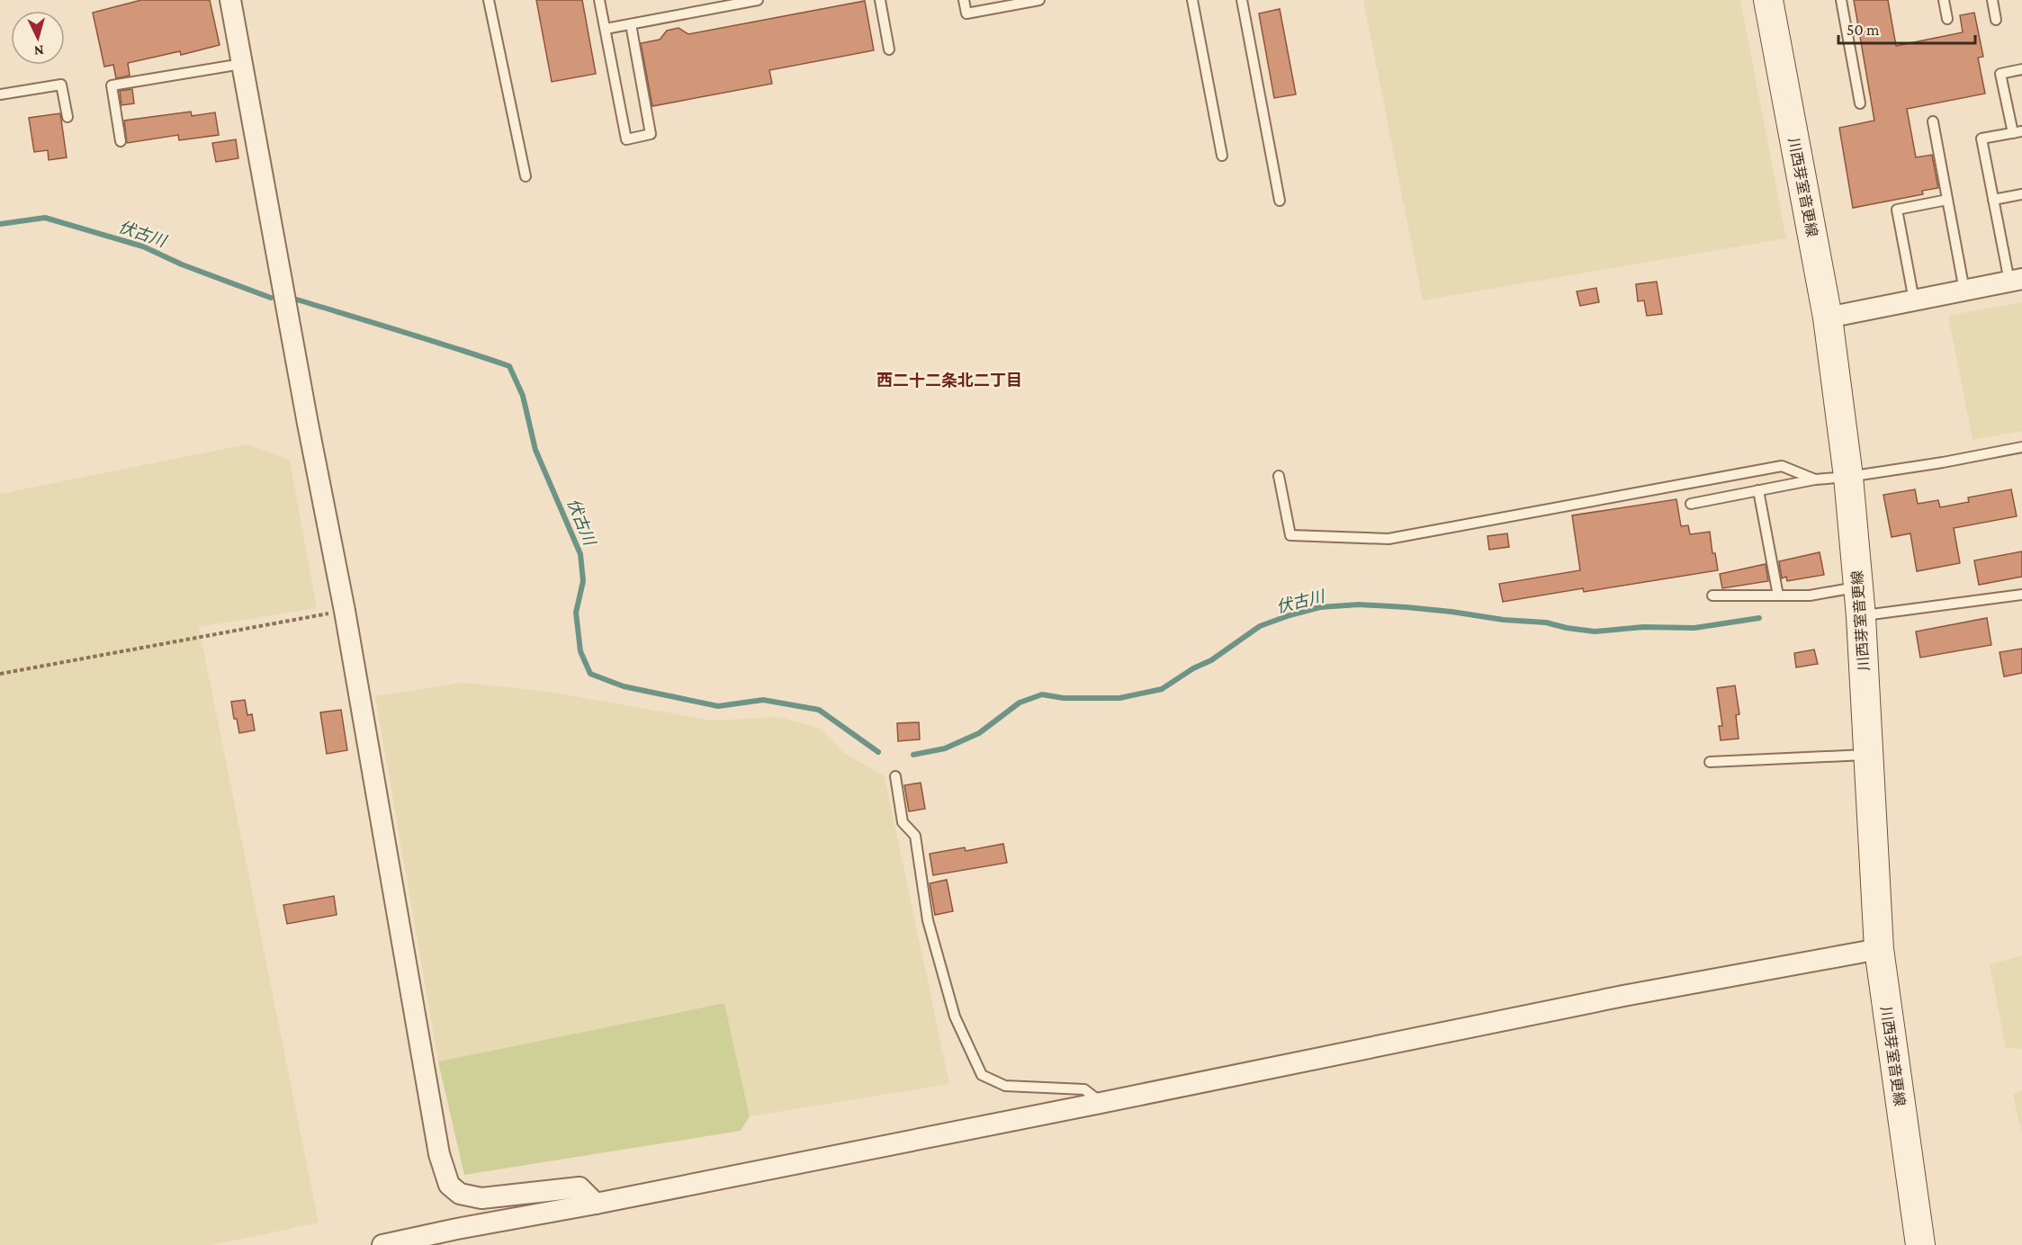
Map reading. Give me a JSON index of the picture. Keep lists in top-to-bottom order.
{
  "streets": {
    "main road": ["川西芽室音更線"]
  },
  "districts": ["西二十二条北二丁目"],
  "water": ["伏古川"],
  "scale_bar": "50 m",
  "north": "bottom"
}
